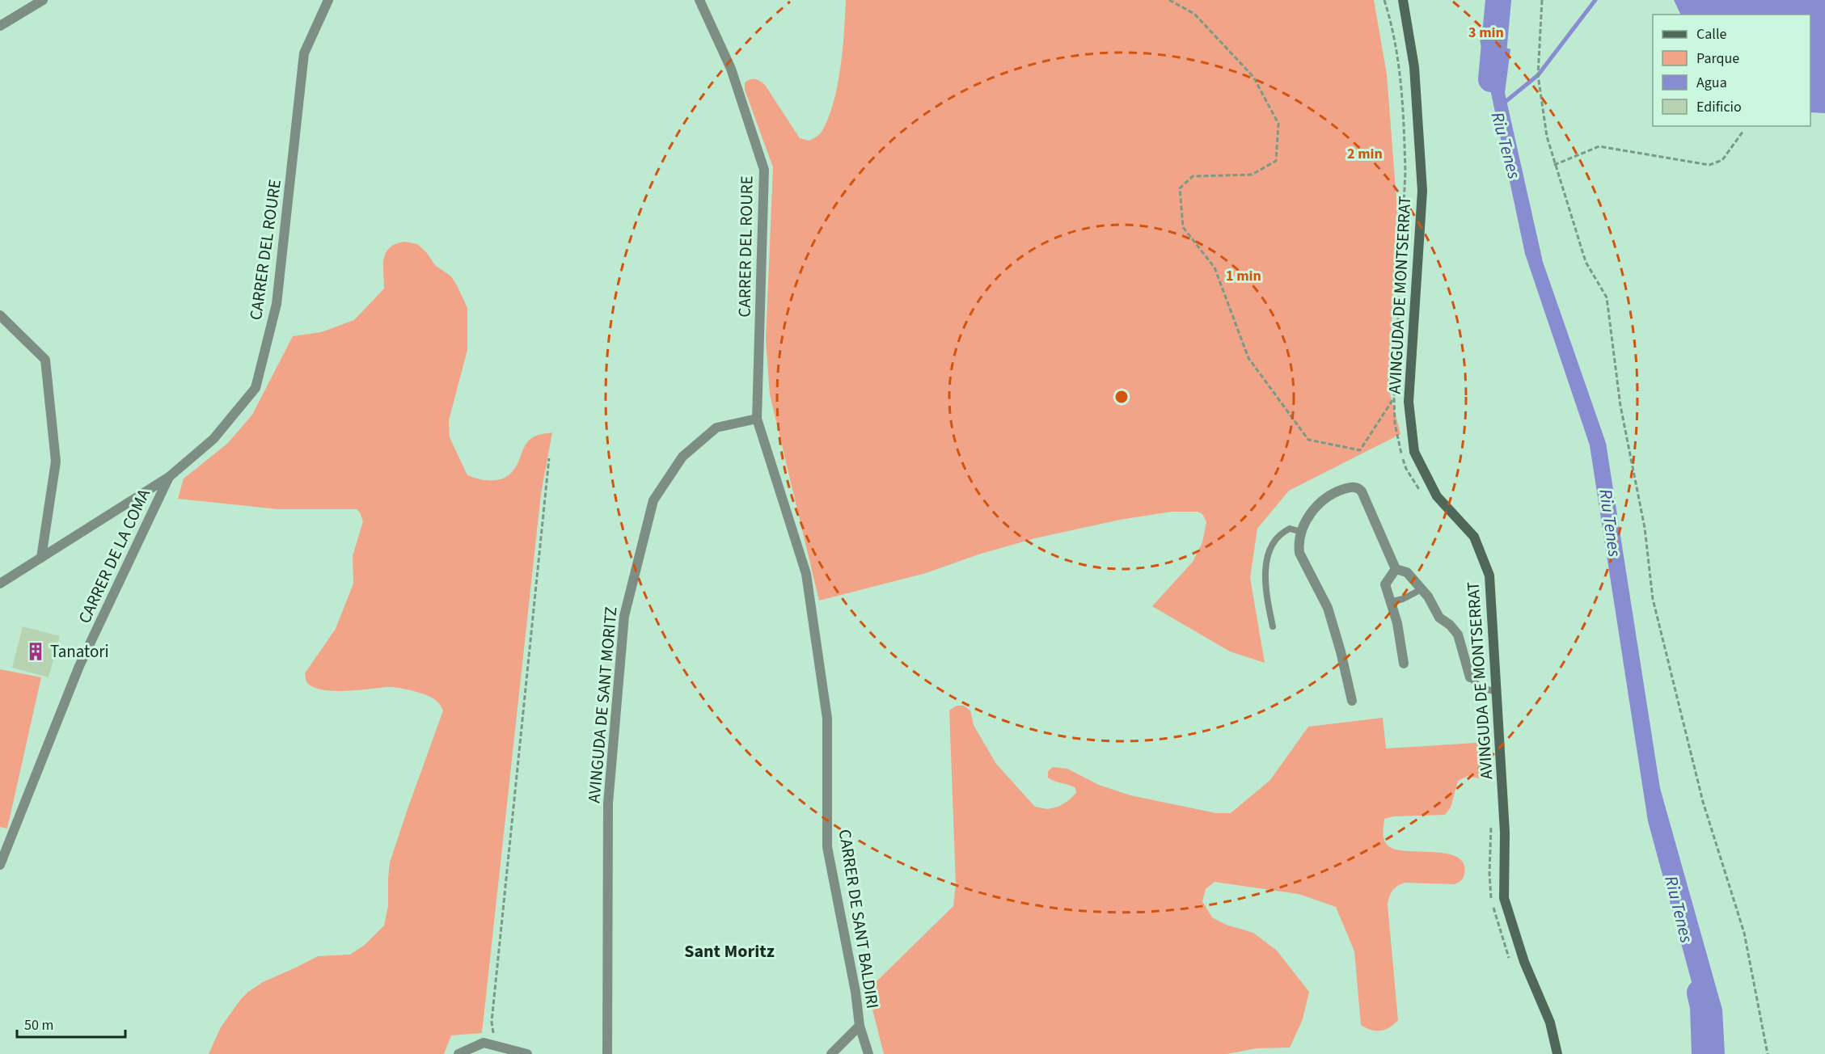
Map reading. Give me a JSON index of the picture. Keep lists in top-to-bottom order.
{
  "streets": {
    "street": [
      "CARRER DEL ROURE",
      "AVINGUDA DE MONTSERRAT",
      "CARRER DE LA COMA",
      "AVINGUDA DE SANT MORITZ",
      "CARRER DE SANT BALDIRI"
    ]
  },
  "crossings": [
    ["CARRER DEL ROURE", "CARRER DE LA COMA"],
    ["CARRER DEL ROURE", "AVINGUDA DE SANT MORITZ"],
    ["CARRER DEL ROURE", "CARRER DE SANT BALDIRI"],
    ["AVINGUDA DE SANT MORITZ", "CARRER DE SANT BALDIRI"]
  ],
  "districts": ["Sant Moritz"],
  "water": ["Riu Tenes"],
  "places": {
    "building": ["Tanatori"]
  },
  "legend": [
    "Calle",
    "Parque",
    "Agua",
    "Edificio"
  ],
  "scale_bar": "50 m",
  "rings": ["3 min", "2 min", "1 min"]
}
